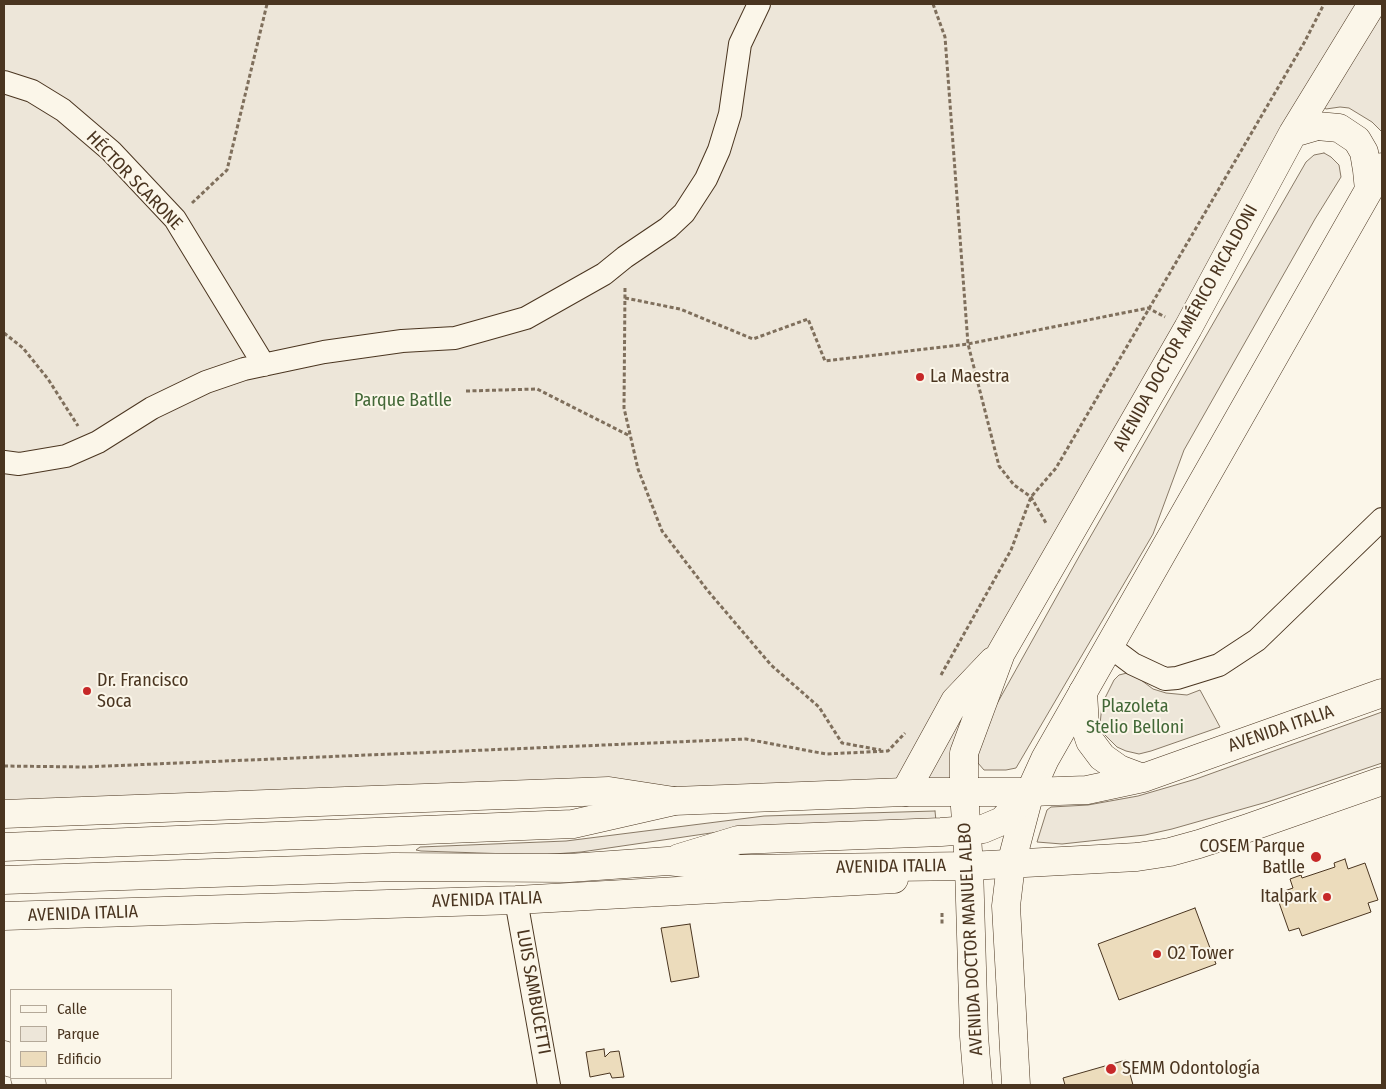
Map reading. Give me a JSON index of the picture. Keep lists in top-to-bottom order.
{
  "streets": {
    "street": [
      "HÉCTOR SCARONE",
      "AVENIDA DOCTOR AMÉRICO RICALDONI",
      "AVENIDA ITALIA",
      "AVENIDA DOCTOR MANUEL ALBO",
      "LUIS SAMBUCETTI"
    ]
  },
  "crossings": [
    ["AVENIDA DOCTOR AMÉRICO RICALDONI", "AVENIDA ITALIA"],
    ["AVENIDA DOCTOR AMÉRICO RICALDONI", "AVENIDA DOCTOR MANUEL ALBO"],
    ["AVENIDA ITALIA", "AVENIDA DOCTOR MANUEL ALBO"],
    ["AVENIDA ITALIA", "LUIS SAMBUCETTI"]
  ],
  "parks": ["Parque Batlle", "Plazoleta Stelio Belloni"],
  "places": [
    "La Maestra",
    "Dr. Francisco Soca",
    "COSEM Parque Batlle",
    "Italpark",
    "O2 Tower",
    "SEMM Odontología"
  ],
  "legend": ["Calle", "Parque", "Edificio"]
}
